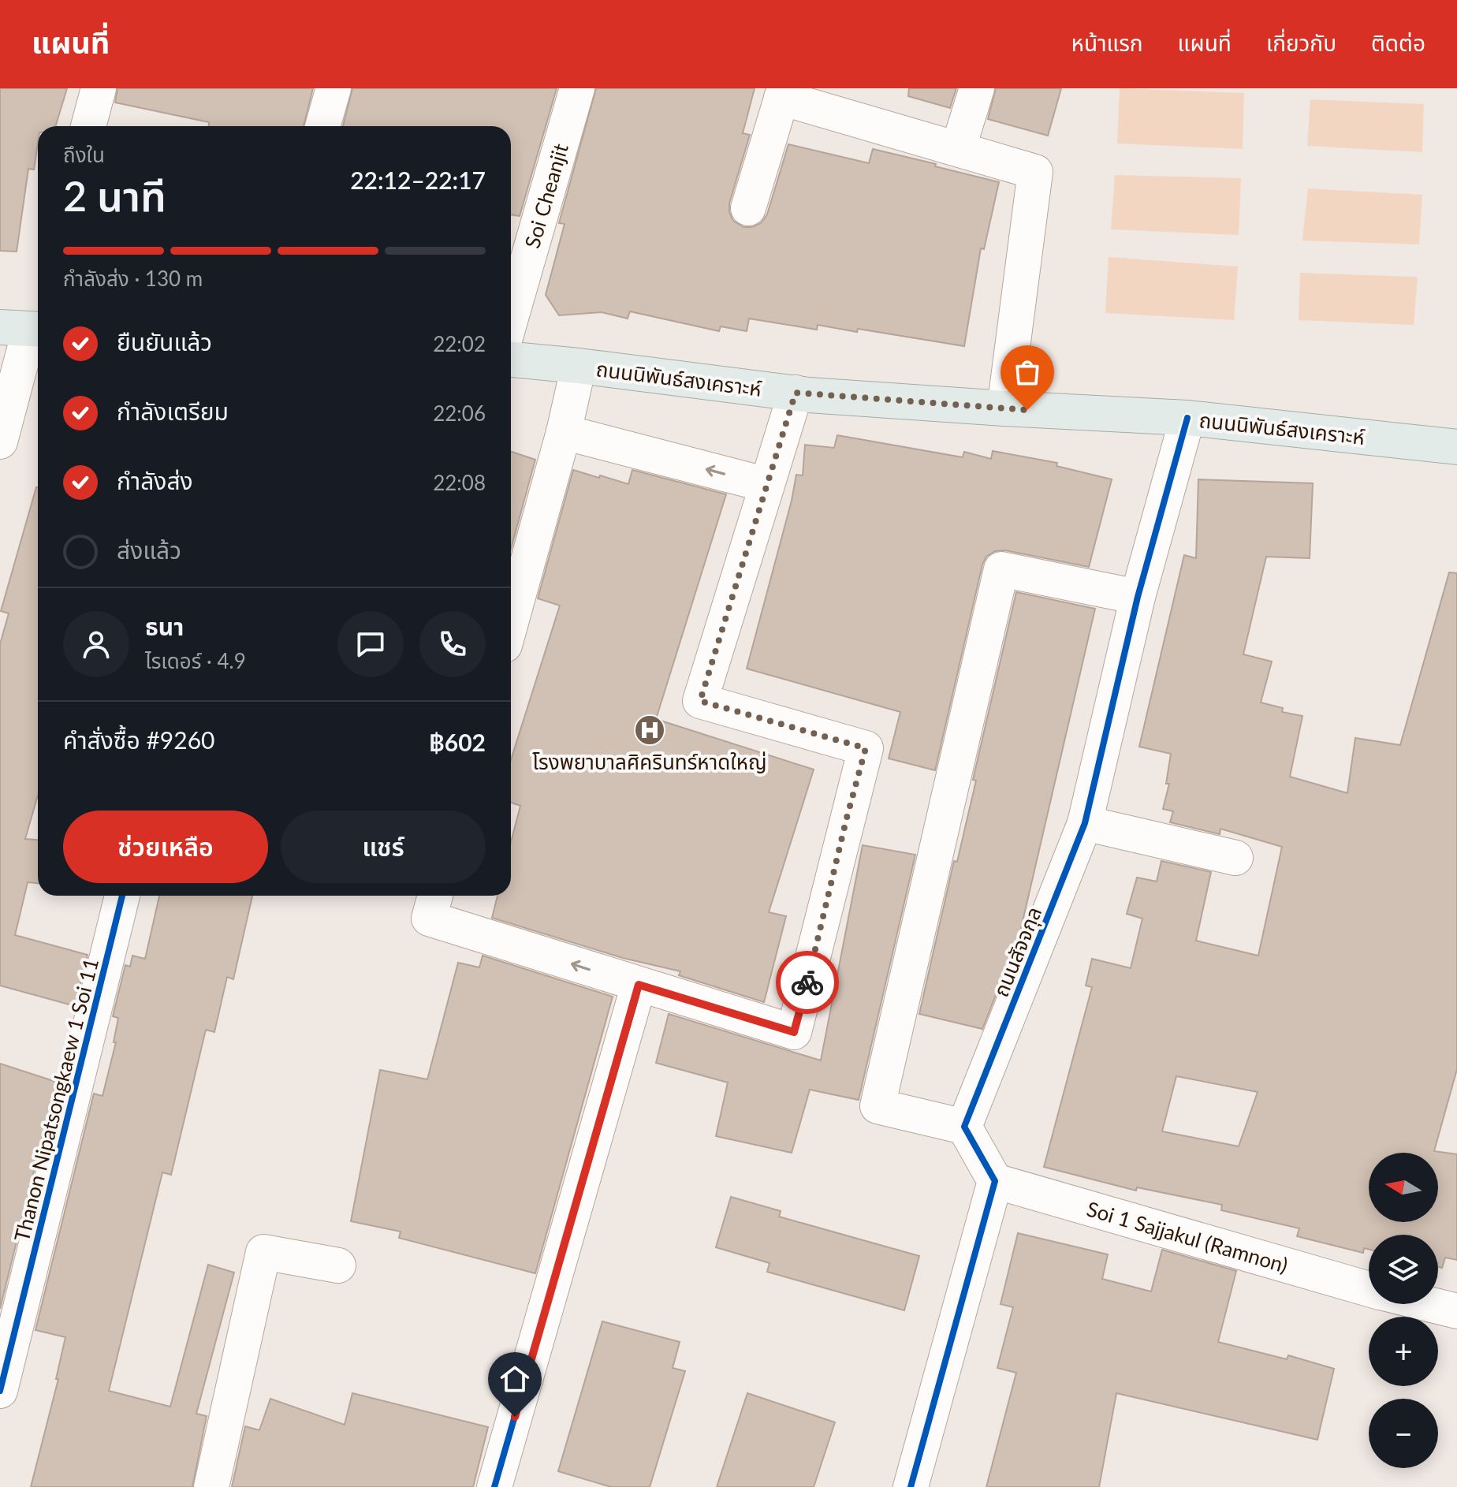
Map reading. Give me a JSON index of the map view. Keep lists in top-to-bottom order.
{
  "streets": {
    "main road": ["ถนนนิพันธ์สงเคราะห์"],
    "street": [
      "Soi Cheanjit",
      "ถนนสัจจกุล",
      "Thanon Nipatsongkaew 1 Soi 11",
      "Soi 1 Sajjakul (Ramnon)"
    ]
  },
  "crossings": [
    ["ถนนนิพันธ์สงเคราะห์", "ถนนสัจจกุล"]
  ],
  "places": {
    "hospital": ["โรงพยาบาลศิครินทร์หาดใหญ่"]
  },
  "north": "left",
  "page": {
    "header": "แผนที่",
    "nav": [
      "หน้าแรก",
      "แผนที่",
      "เกี่ยวกับ",
      "ติดต่อ"
    ],
    "heading": ["2 นาที", "ถึงใน", "22:12–22:17"],
    "panel": [
      "ธนา",
      "ไรเดอร์ · 4.9",
      "คำสั่งซื้อ #9260",
      "฿602"
    ],
    "bar": "กำลังส่ง · 130 m",
    "list": [
      ["ยืนยันแล้ว", "22:02"],
      ["กำลังเตรียม", "22:06"],
      ["กำลังส่ง", "22:08"],
      "ส่งแล้ว"
    ],
    "buttons": ["ช่วยเหลือ", "แชร์"],
    "map_buttons": ["+", "−"]
  }
}
